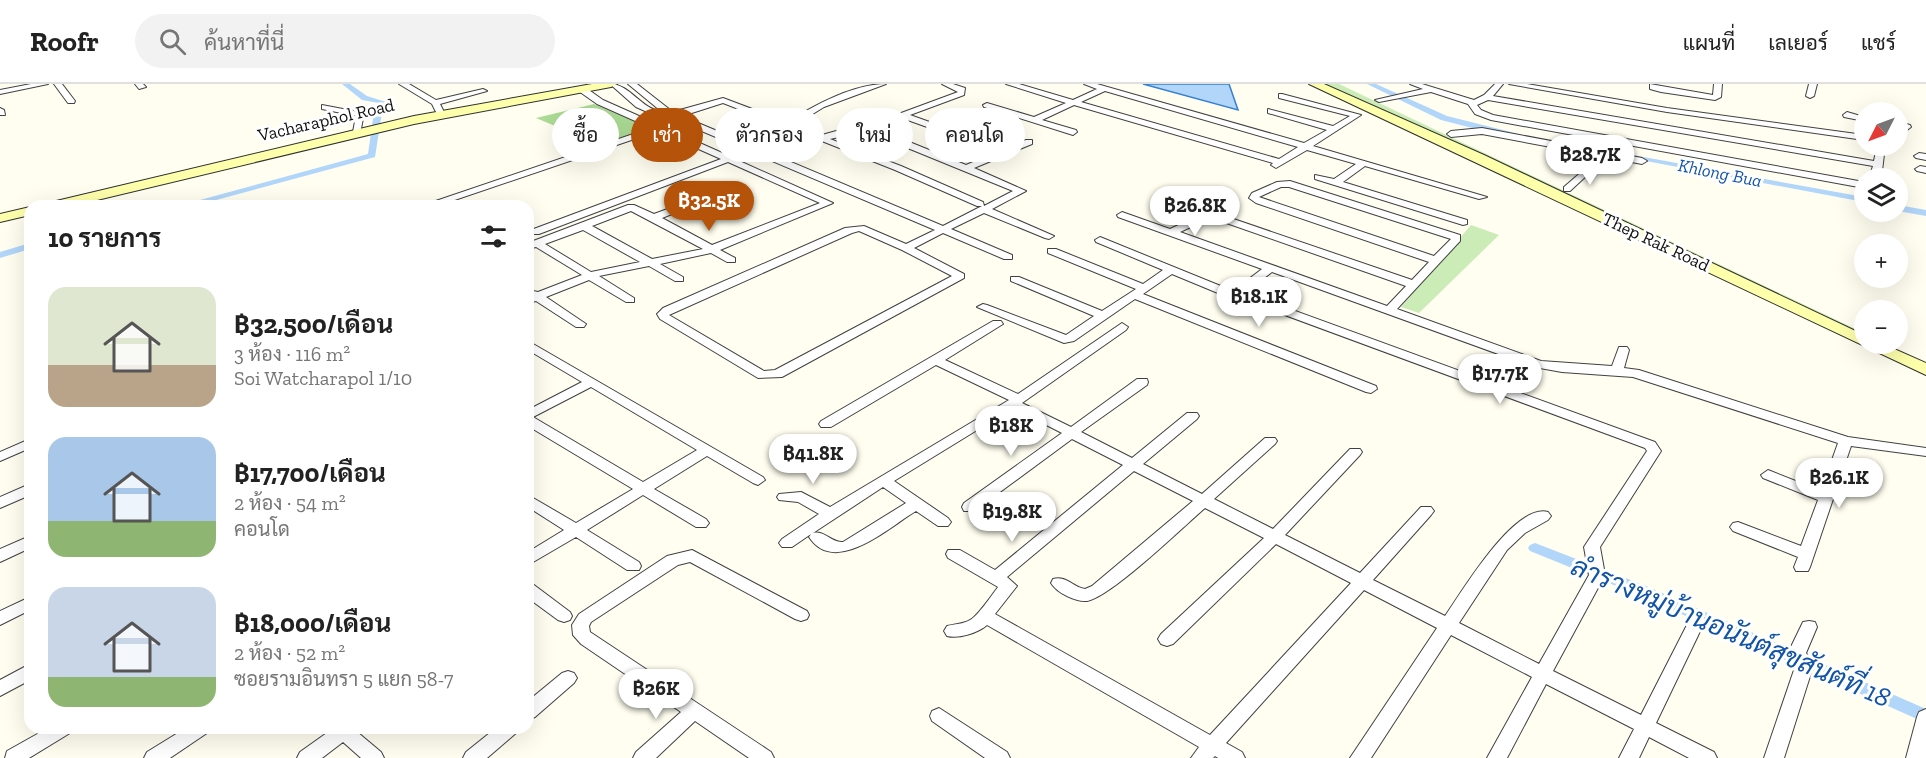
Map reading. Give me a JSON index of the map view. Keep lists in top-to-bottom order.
{
  "streets": {
    "main road": ["Vacharaphol Road", "Thep Rak Road"]
  },
  "water": ["Khlong Bua", "ลำรางหมู่บ้านอนันต์สุขสันต์ที่ 18"],
  "north": "bottom left",
  "page": {
    "header": "Roofr",
    "search": "ค้นหาที่นี่",
    "nav": ["แผนที่", "เลเยอร์", "แชร์"],
    "map_buttons": ["+", "−"],
    "chip": [
      "ซื้อ",
      "เช่า",
      "ตัวกรอง",
      "ใหม่",
      "คอนโด"
    ],
    "price": [
      "฿28.7K",
      "฿32.5K",
      "฿26.8K",
      "฿18.1K",
      "฿17.7K",
      "฿18K",
      "฿41.8K",
      "฿26.1K",
      "฿19.8K",
      "฿26K"
    ],
    "heading": "10 รายการ",
    "list": [
      {
        "name": "฿32,500/เดือน",
        "note": "3 ห้อง · 116 m² · Soi Watcharapol 1/10"
      },
      {
        "name": "฿17,700/เดือน",
        "note": "2 ห้อง · 54 m² · คอนโด"
      },
      {
        "name": "฿18,000/เดือน",
        "note": "2 ห้อง · 52 m² · ซอยรามอินทรา 5 แยก 58-7"
      }
    ]
  }
}
